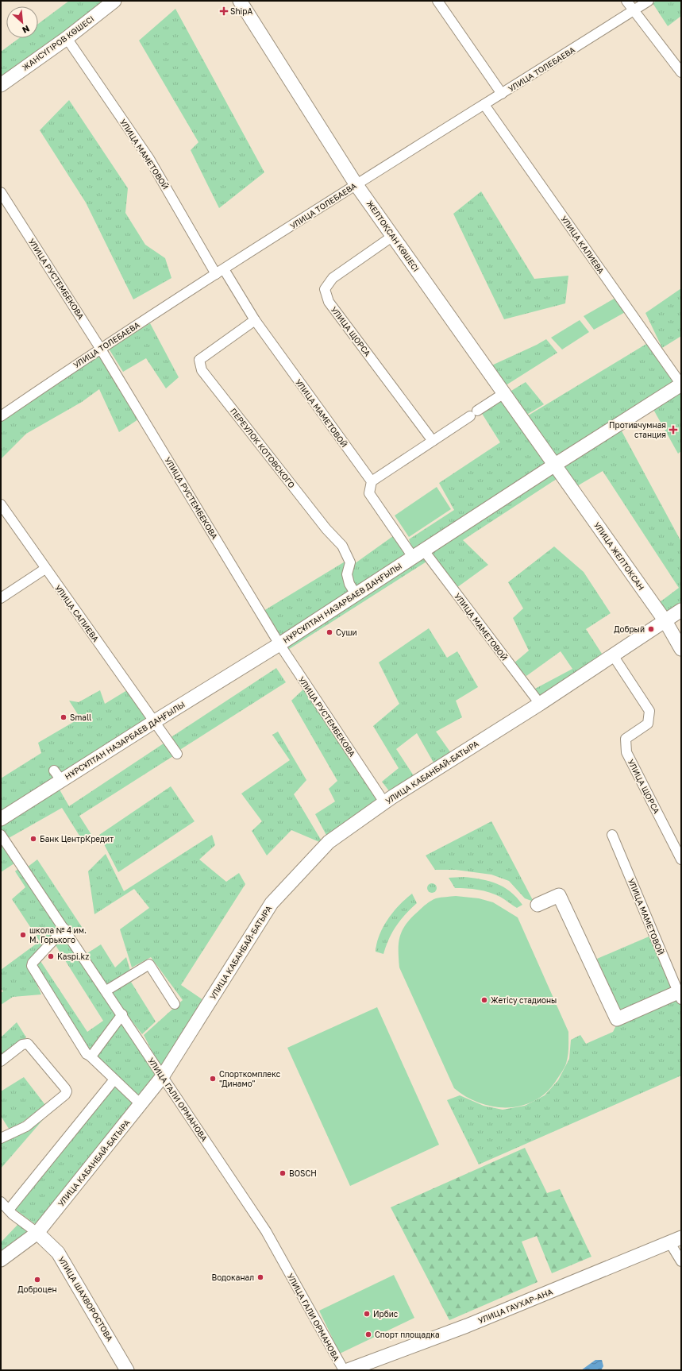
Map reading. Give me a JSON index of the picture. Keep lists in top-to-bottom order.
{
  "streets": {
    "main road": [
      "ЖАНСҮГІРОВ КӨШЕСІ",
      "ЖЕЛТОҚСАН КӨШЕСІ",
      "УЛИЦА ЖЕЛТОКСАН",
      "НҰРСҰЛТАН НАЗАРБАЕВ ДАҢҒЫЛЫ",
      "УЛИЦА КАБАНБАЙ-БАТЫРА",
      "УЛИЦА ШАХВОРОСТОВА",
      "УЛИЦА ГАУХАР-АНА"
    ],
    "street": [
      "УЛИЦА ТОЛЕБАЕВА",
      "УЛИЦА МАМЕТОВОЙ",
      "УЛИЦА КАЛИЕВА",
      "УЛИЦА РУСТЕМБЕКОВА",
      "УЛИЦА ЩОРСА",
      "ПЕРЕУЛОК КОТОВСКОГО",
      "УЛИЦА САПИЕВА",
      "УЛИЦА ГАЛИ ОРМАНОВА"
    ]
  },
  "crossings": [
    ["ЖАНСҮГІРОВ КӨШЕСІ", "УЛИЦА МАМЕТОВОЙ"],
    ["УЛИЦА ТОЛЕБАЕВА", "УЛИЦА МАМЕТОВОЙ"],
    ["УЛИЦА ТОЛЕБАЕВА", "ЖЕЛТОҚСАН КӨШЕСІ"],
    ["УЛИЦА ТОЛЕБАЕВА", "УЛИЦА КАЛИЕВА"],
    ["УЛИЦА ТОЛЕБАЕВА", "УЛИЦА РУСТЕМБЕКОВА"],
    ["УЛИЦА МАМЕТОВОЙ", "ПЕРЕУЛОК КОТОВСКОГО"],
    ["УЛИЦА МАМЕТОВОЙ", "НҰРСҰЛТАН НАЗАРБАЕВ ДАҢҒЫЛЫ"],
    ["УЛИЦА МАМЕТОВОЙ", "УЛИЦА КАБАНБАЙ-БАТЫРА"],
    ["ЖЕЛТОҚСАН КӨШЕСІ", "УЛИЦА ЩОРСА"],
    ["ЖЕЛТОҚСАН КӨШЕСІ", "УЛИЦА ЖЕЛТОКСАН"],
    ["ЖЕЛТОҚСАН КӨШЕСІ", "НҰРСҰЛТАН НАЗАРБАЕВ ДАҢҒЫЛЫ"],
    ["УЛИЦА КАЛИЕВА", "НҰРСҰЛТАН НАЗАРБАЕВ ДАҢҒЫЛЫ"],
    ["УЛИЦА РУСТЕМБЕКОВА", "НҰРСҰЛТАН НАЗАРБАЕВ ДАҢҒЫЛЫ"],
    ["УЛИЦА РУСТЕМБЕКОВА", "УЛИЦА КАБАНБАЙ-БАТЫРА"],
    ["УЛИЦА ЩОРСА", "УЛИЦА КАБАНБАЙ-БАТЫРА"],
    ["ПЕРЕУЛОК КОТОВСКОГО", "НҰРСҰЛТАН НАЗАРБАЕВ ДАҢҒЫЛЫ"],
    ["УЛИЦА ЖЕЛТОКСАН", "НҰРСҰЛТАН НАЗАРБАЕВ ДАҢҒЫЛЫ"],
    ["УЛИЦА ЖЕЛТОКСАН", "УЛИЦА КАБАНБАЙ-БАТЫРА"],
    ["НҰРСҰЛТАН НАЗАРБАЕВ ДАҢҒЫЛЫ", "УЛИЦА САПИЕВА"],
    ["УЛИЦА КАБАНБАЙ-БАТЫРА", "УЛИЦА ГАЛИ ОРМАНОВА"],
    ["УЛИЦА КАБАНБАЙ-БАТЫРА", "УЛИЦА ШАХВОРОСТОВА"]
  ],
  "places": {
    "health": ["ShipA", "Противчумная станция"],
    "other": [
      "Добрый",
      "Суши",
      "Small",
      "Банк ЦентрКредит",
      "школа № 4 им. М. Горького",
      "Kaspi.kz",
      "Жетісу стадионы",
      "Спорткомплекс \"Динамо\"",
      "BOSCH",
      "Водоканал",
      "Доброцен",
      "Ирбис",
      "Спорт площадка"
    ]
  },
  "north": "bottom right"
}
